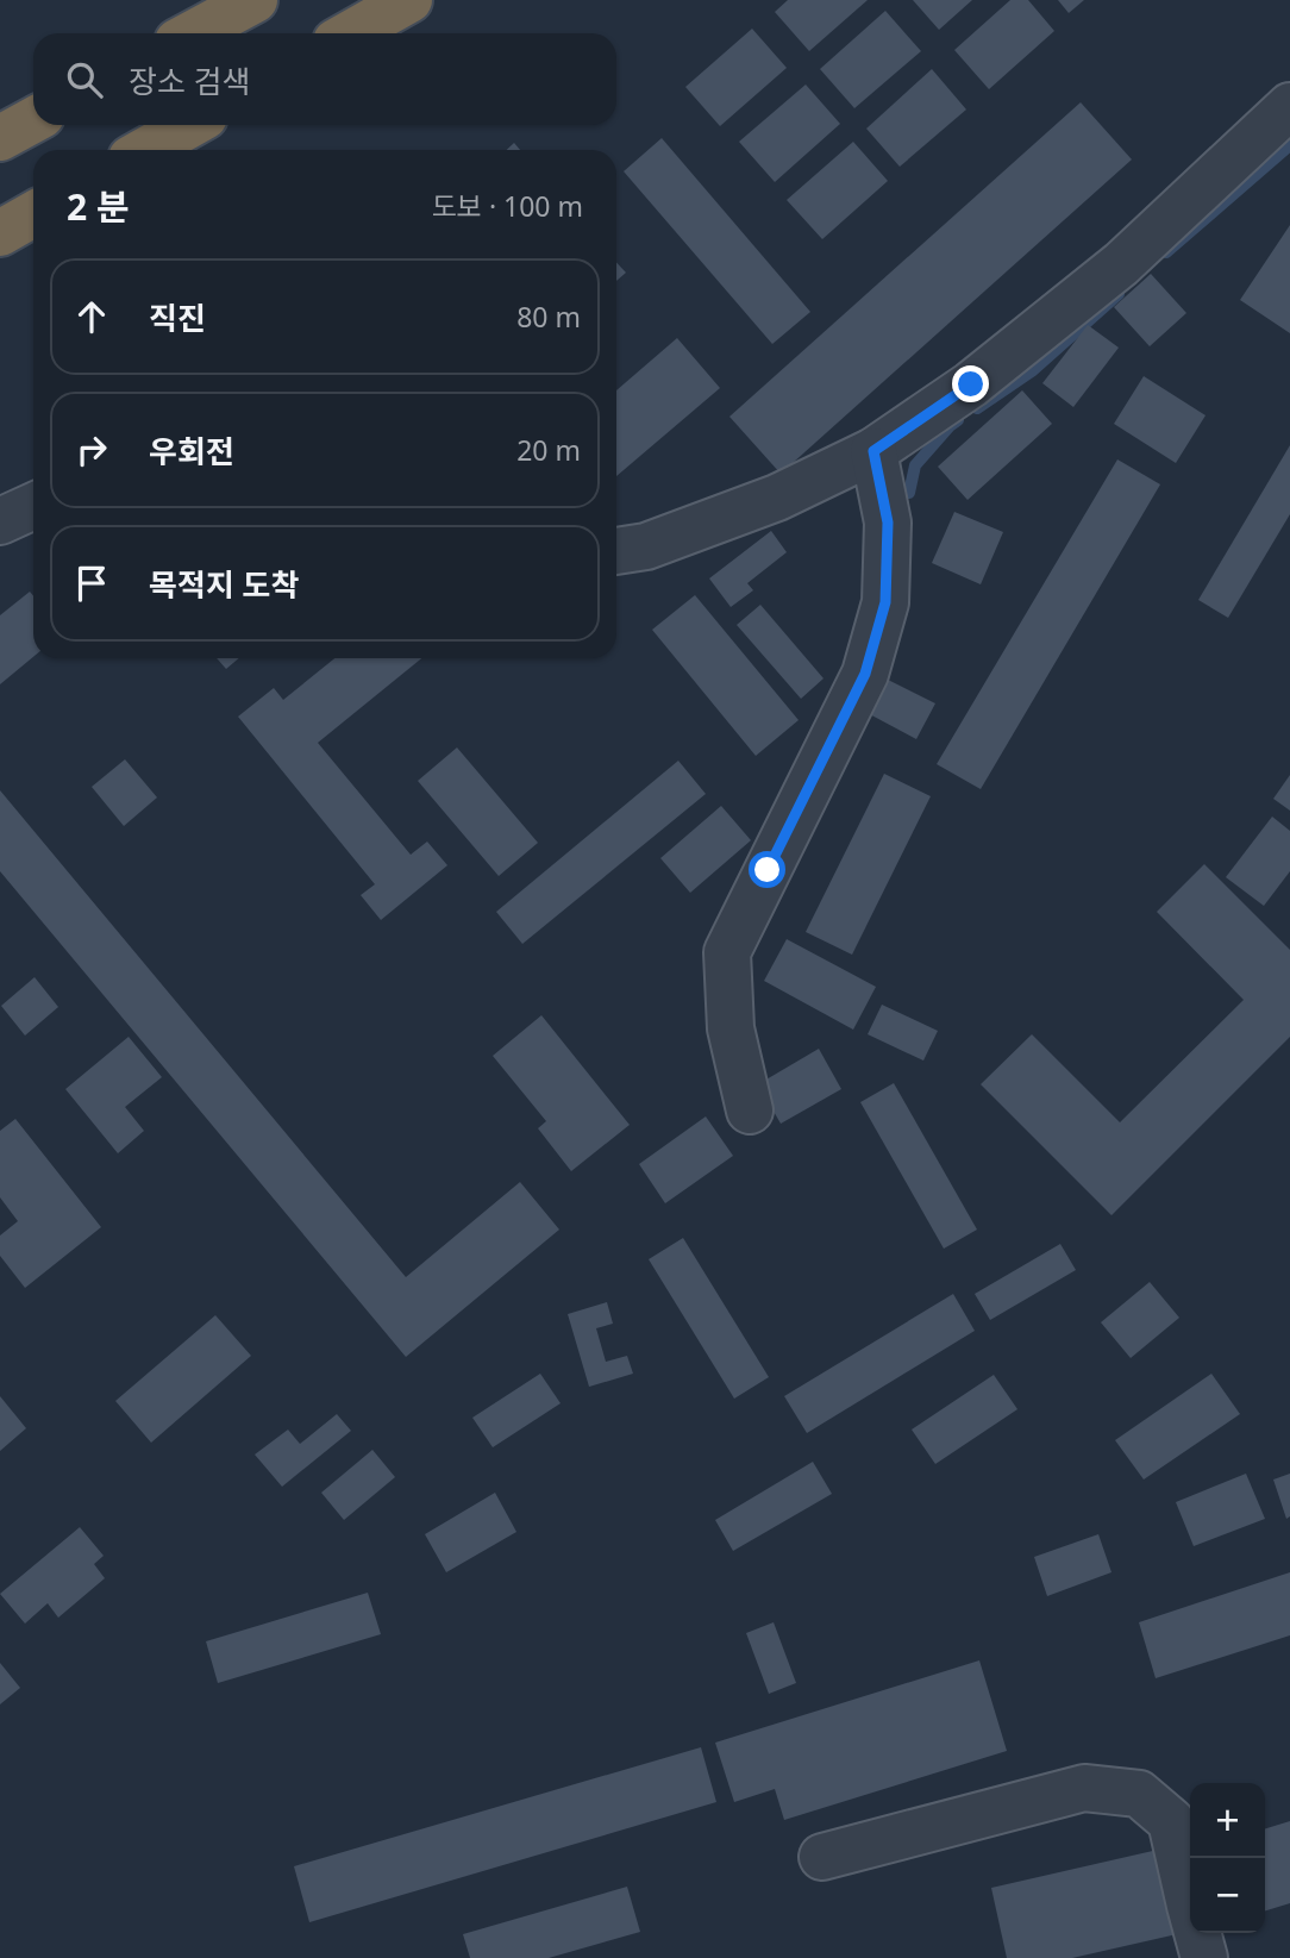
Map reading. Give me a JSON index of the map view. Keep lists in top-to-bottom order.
{
  "page": {
    "search": "장소 검색",
    "heading": ["2 분", "도보 · 100 m"],
    "list": [
      ["직진", "80 m"],
      ["우회전", "20 m"],
      "목적지 도착"
    ],
    "map_buttons": ["+", "−"]
  }
}
